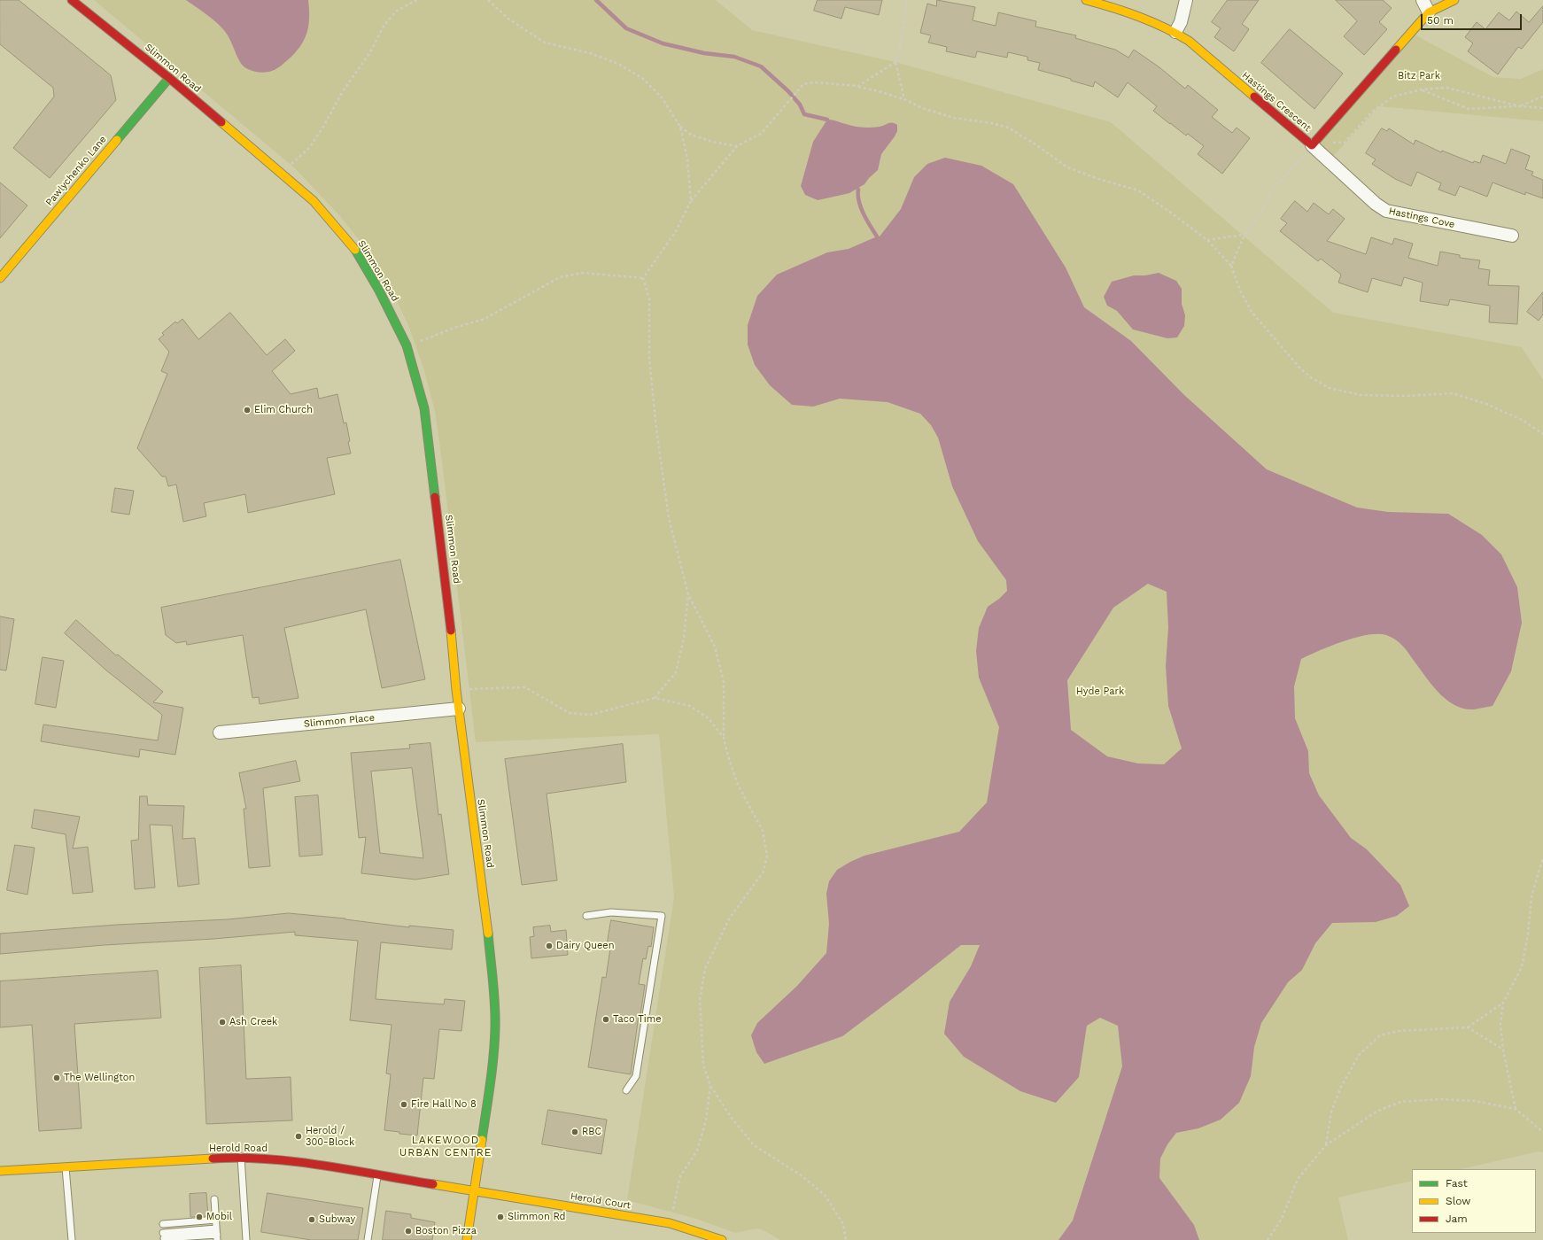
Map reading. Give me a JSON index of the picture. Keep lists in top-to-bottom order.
{
  "streets": {
    "street": [
      "Slimmon Road",
      "Hastings Crescent",
      "Pawlychenko Lane",
      "Hastings Cove",
      "Slimmon Place",
      "Herold Road",
      "Herold Court"
    ]
  },
  "crossings": [
    ["Slimmon Road", "Pawlychenko Lane"],
    ["Slimmon Road", "Slimmon Place"],
    ["Slimmon Road", "Herold Road"],
    ["Slimmon Road", "Herold Court"],
    ["Hastings Crescent", "Hastings Cove"],
    ["Herold Road", "Herold Court"]
  ],
  "districts": ["LAKEWOOD URBAN CENTRE"],
  "parks": ["Bitz Park", "Hyde Park"],
  "places": [
    "Elim Church",
    "Dairy Queen",
    "Taco Time",
    "Ash Creek",
    "The Wellington",
    "Fire Hall No 8",
    "RBC",
    "Herold / 300-Block",
    "Mobil",
    "Slimmon Rd",
    "Subway",
    "Boston Pizza"
  ],
  "legend": ["Fast", "Slow", "Jam"],
  "scale_bar": "50 m"
}
